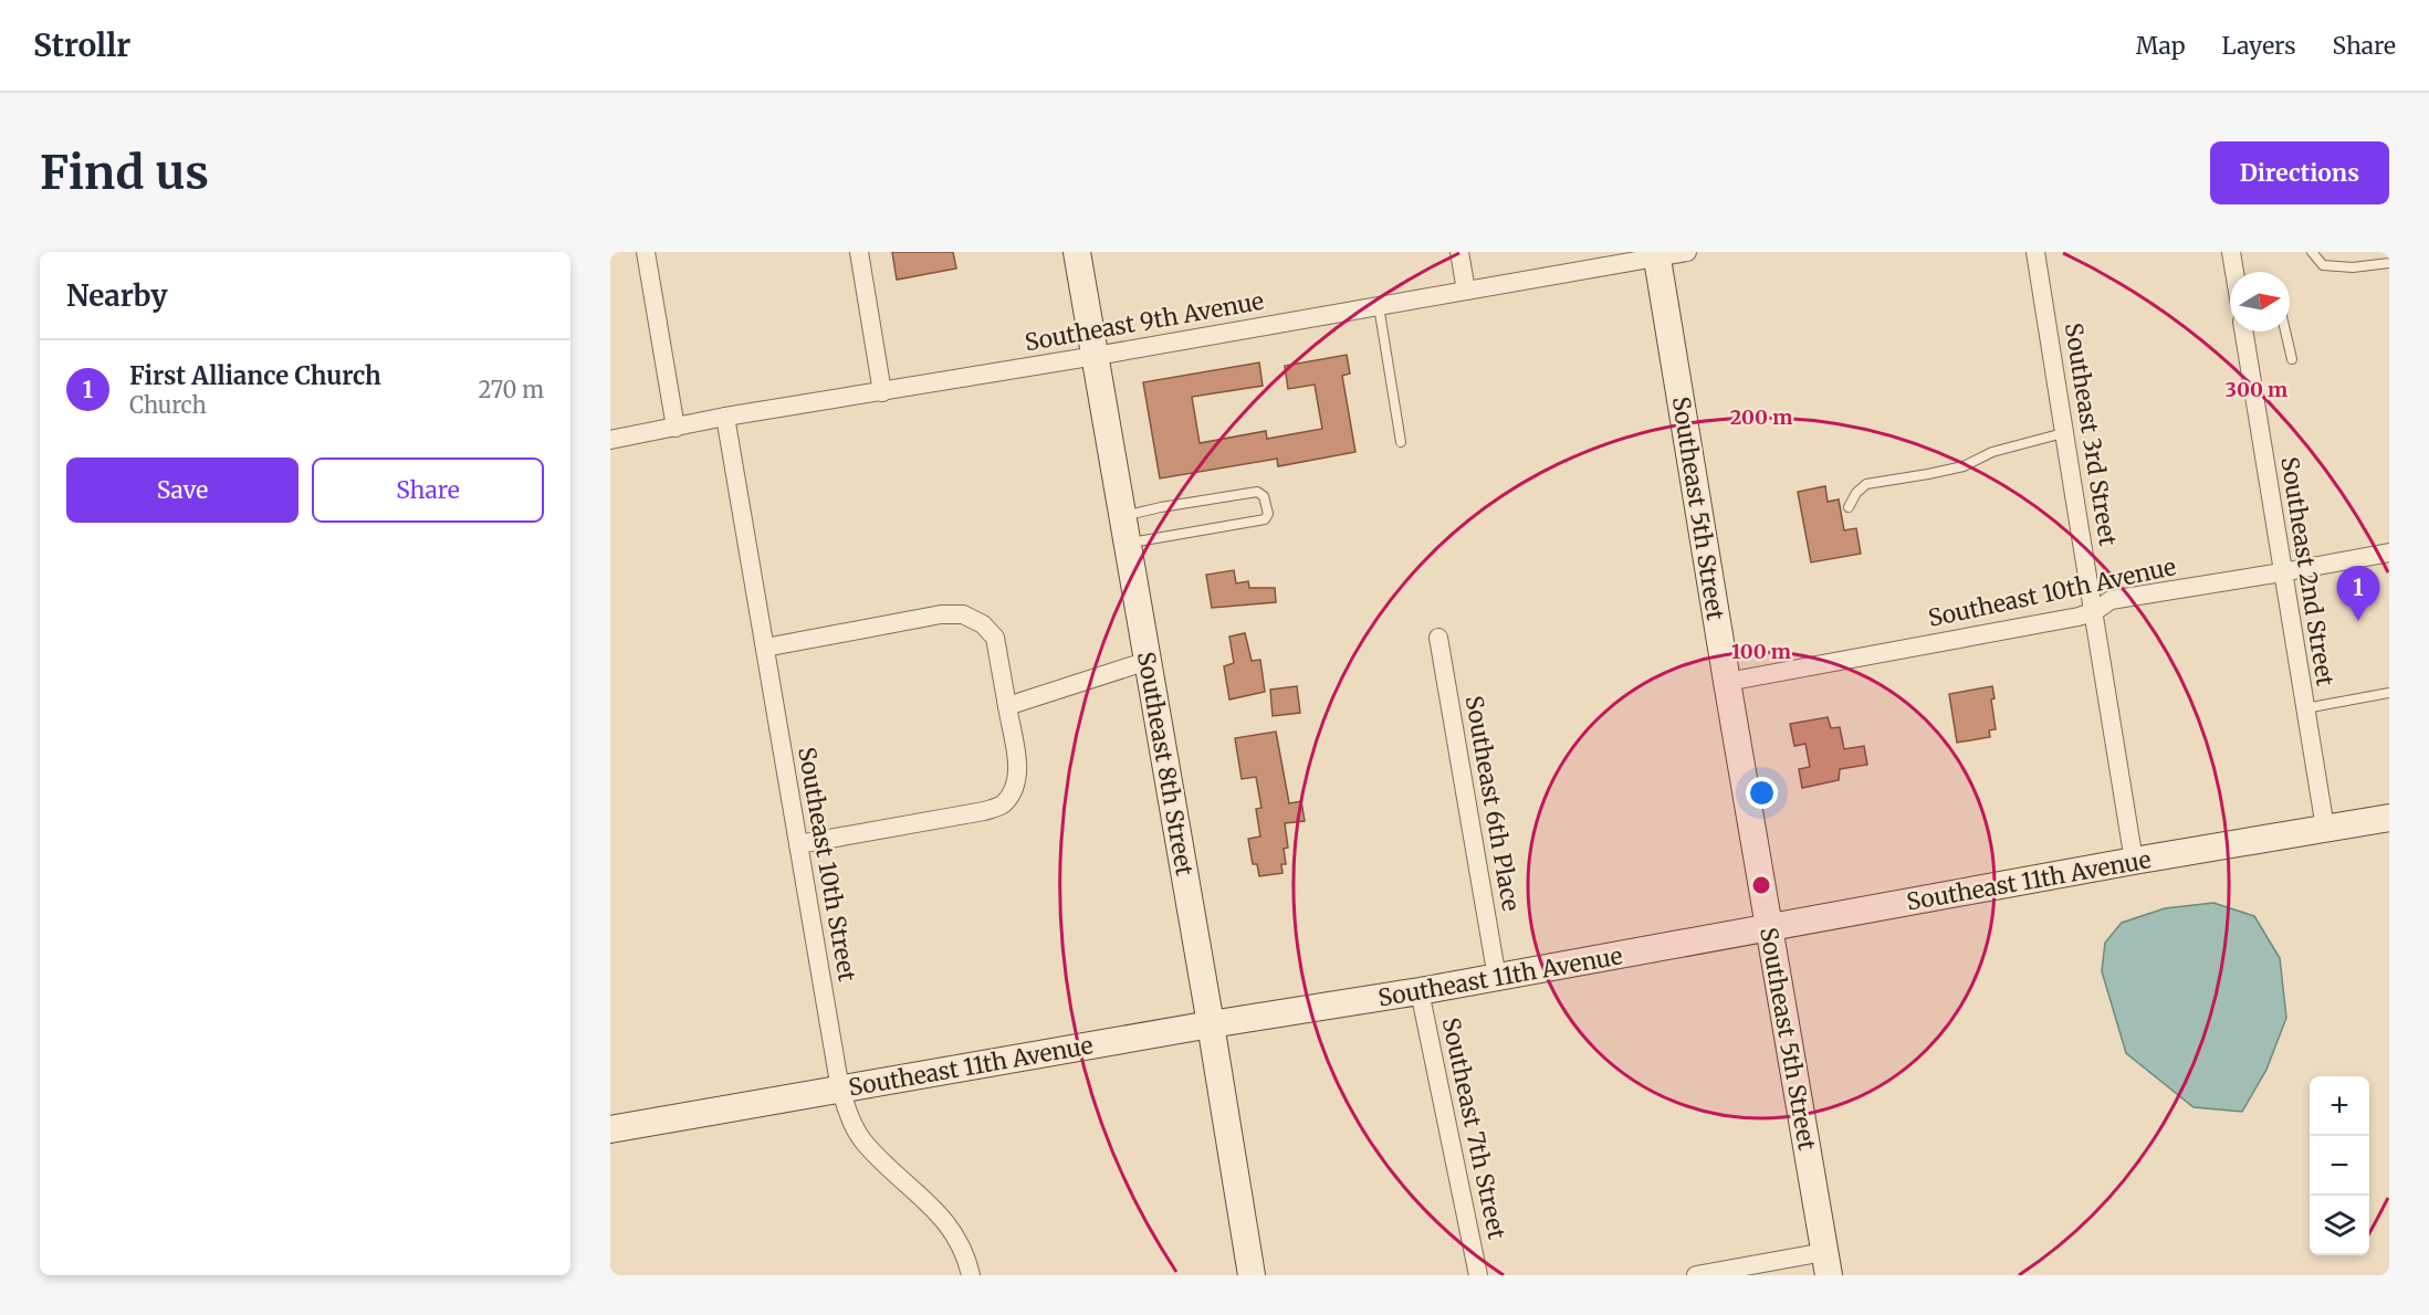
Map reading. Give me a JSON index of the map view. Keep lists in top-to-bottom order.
{
  "streets": {
    "street": [
      "Southeast 9th Avenue",
      "Southeast 3rd Street",
      "Southeast 5th Street",
      "Southeast 2nd Street",
      "Southeast 10th Avenue",
      "Southeast 8th Street",
      "Southeast 6th Place",
      "Southeast 10th Street",
      "Southeast 11th Avenue",
      "Southeast 7th Street"
    ]
  },
  "crossings": [
    ["Southeast 9th Avenue", "Southeast 5th Street"],
    ["Southeast 9th Avenue", "Southeast 8th Street"],
    ["Southeast 9th Avenue", "Southeast 10th Street"],
    ["Southeast 3rd Street", "Southeast 10th Avenue"],
    ["Southeast 3rd Street", "Southeast 11th Avenue"],
    ["Southeast 5th Street", "Southeast 10th Avenue"],
    ["Southeast 5th Street", "Southeast 11th Avenue"],
    ["Southeast 2nd Street", "Southeast 10th Avenue"],
    ["Southeast 2nd Street", "Southeast 11th Avenue"],
    ["Southeast 8th Street", "Southeast 11th Avenue"],
    ["Southeast 6th Place", "Southeast 11th Avenue"],
    ["Southeast 10th Street", "Southeast 11th Avenue"],
    ["Southeast 11th Avenue", "Southeast 7th Street"]
  ],
  "north": "right",
  "page": {
    "header": "Strollr",
    "nav": ["Map", "Layers", "Share"],
    "buttons": [
      "Directions",
      ["Save", "Share"]
    ],
    "title": "Find us",
    "heading": "Nearby",
    "list": [
      {
        "mark": "1",
        "name": "First Alliance Church",
        "note": "Church",
        "value": "270 m"
      }
    ],
    "pins": "1",
    "map_buttons": ["+", "−"]
  },
  "rings": ["300 m", "200 m", "100 m"]
}
